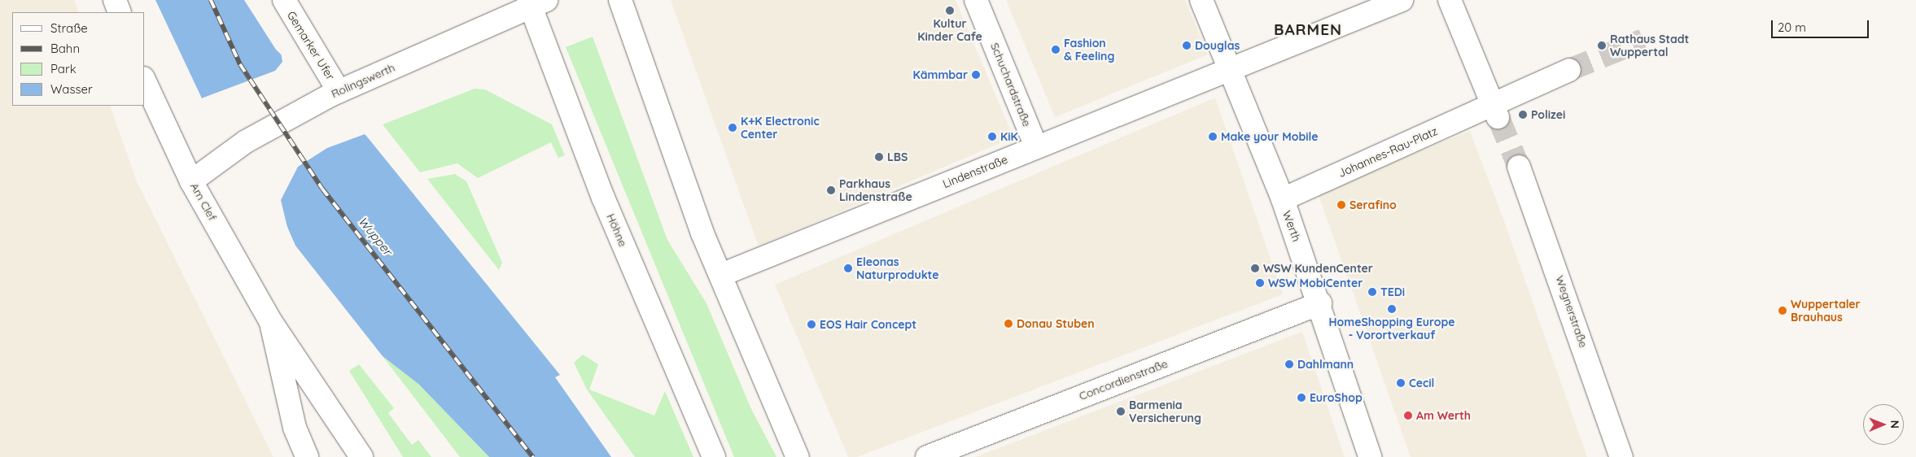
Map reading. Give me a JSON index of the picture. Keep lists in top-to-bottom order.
{
  "streets": {
    "street": [
      "Gemarker Ufer",
      "Rolingswerth",
      "Schuchardstraße",
      "Johannes-Rau-Platz",
      "Lindenstraße",
      "Am Clef",
      "Werth",
      "Höhne",
      "Wegnerstraße",
      "Concordienstraße"
    ]
  },
  "crossings": [
    ["Gemarker Ufer", "Rolingswerth"],
    ["Rolingswerth", "Am Clef"],
    ["Rolingswerth", "Höhne"],
    ["Schuchardstraße", "Lindenstraße"],
    ["Johannes-Rau-Platz", "Werth"],
    ["Lindenstraße", "Werth"],
    ["Werth", "Concordienstraße"]
  ],
  "districts": ["BARMEN"],
  "water": ["Wupper"],
  "places": [
    "Kultur Kinder Cafe",
    "Douglas",
    "Rathaus Stadt Wuppertal",
    "Fashion & Feeling",
    "Kämmbar",
    "Polizei",
    "K+K Electronic Center",
    "KiK",
    "Make your Mobile",
    "LBS",
    "Parkhaus Lindenstraße",
    "Serafino",
    "Eleonas Naturprodukte",
    "WSW KundenCenter",
    "WSW MobiCenter",
    "TEDi",
    "HomeShopping Europe - Vorortverkauf",
    "Wuppertaler Brauhaus",
    "Donau Stuben",
    "EOS Hair Concept",
    "Dahlmann",
    "Cecil",
    "EuroShop",
    "Barmenia Versicherung",
    "Am Werth"
  ],
  "legend": [
    "Straße",
    "Bahn",
    "Park",
    "Wasser"
  ],
  "scale_bar": "20 m",
  "north": "right"
}
